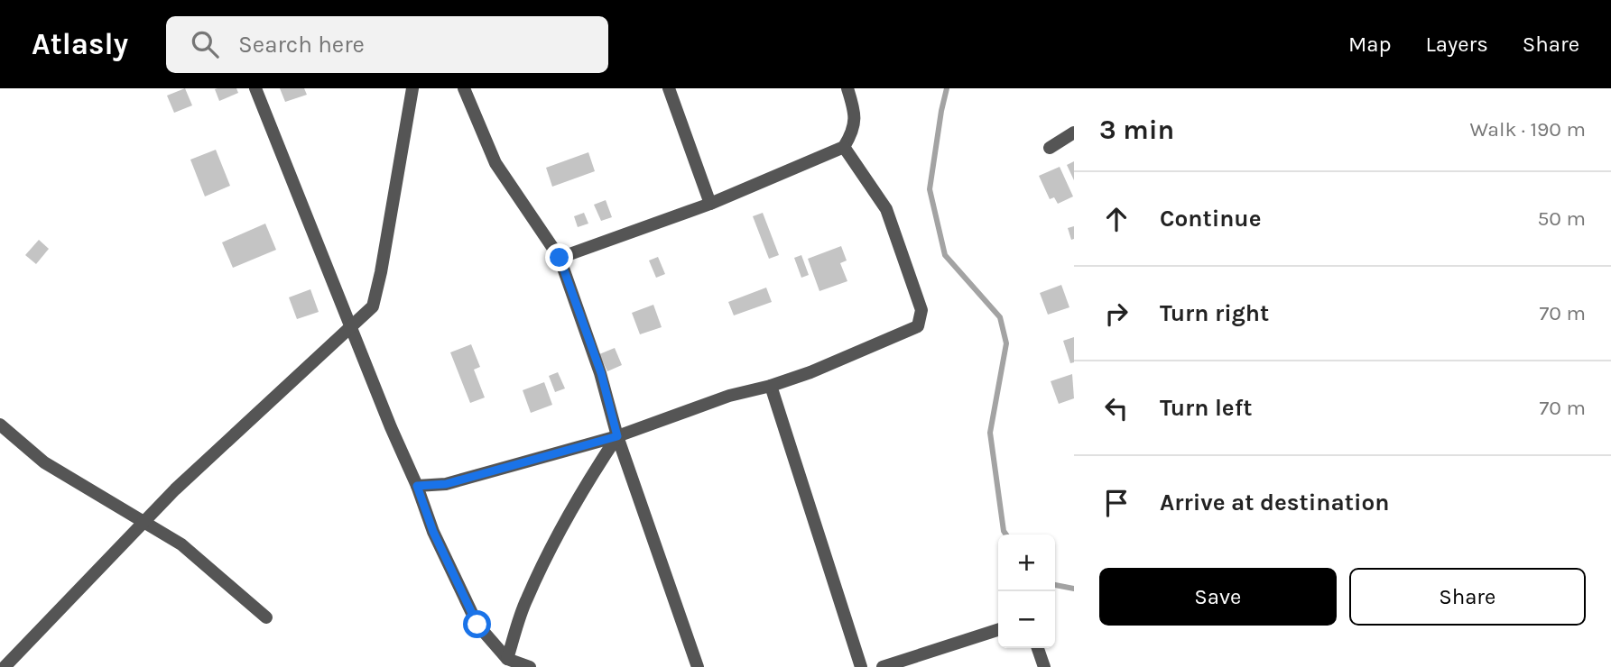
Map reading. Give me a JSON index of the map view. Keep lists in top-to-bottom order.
{
  "page": {
    "header": "Atlasly",
    "search": "Search here",
    "nav": ["Map", "Layers", "Share"],
    "heading": ["3 min", "Walk · 190 m"],
    "list": [
      ["Continue", "50 m"],
      ["Turn right", "70 m"],
      ["Turn left", "70 m"],
      "Arrive at destination"
    ],
    "map_buttons": ["+", "−"],
    "buttons": ["Save", "Share"]
  }
}
